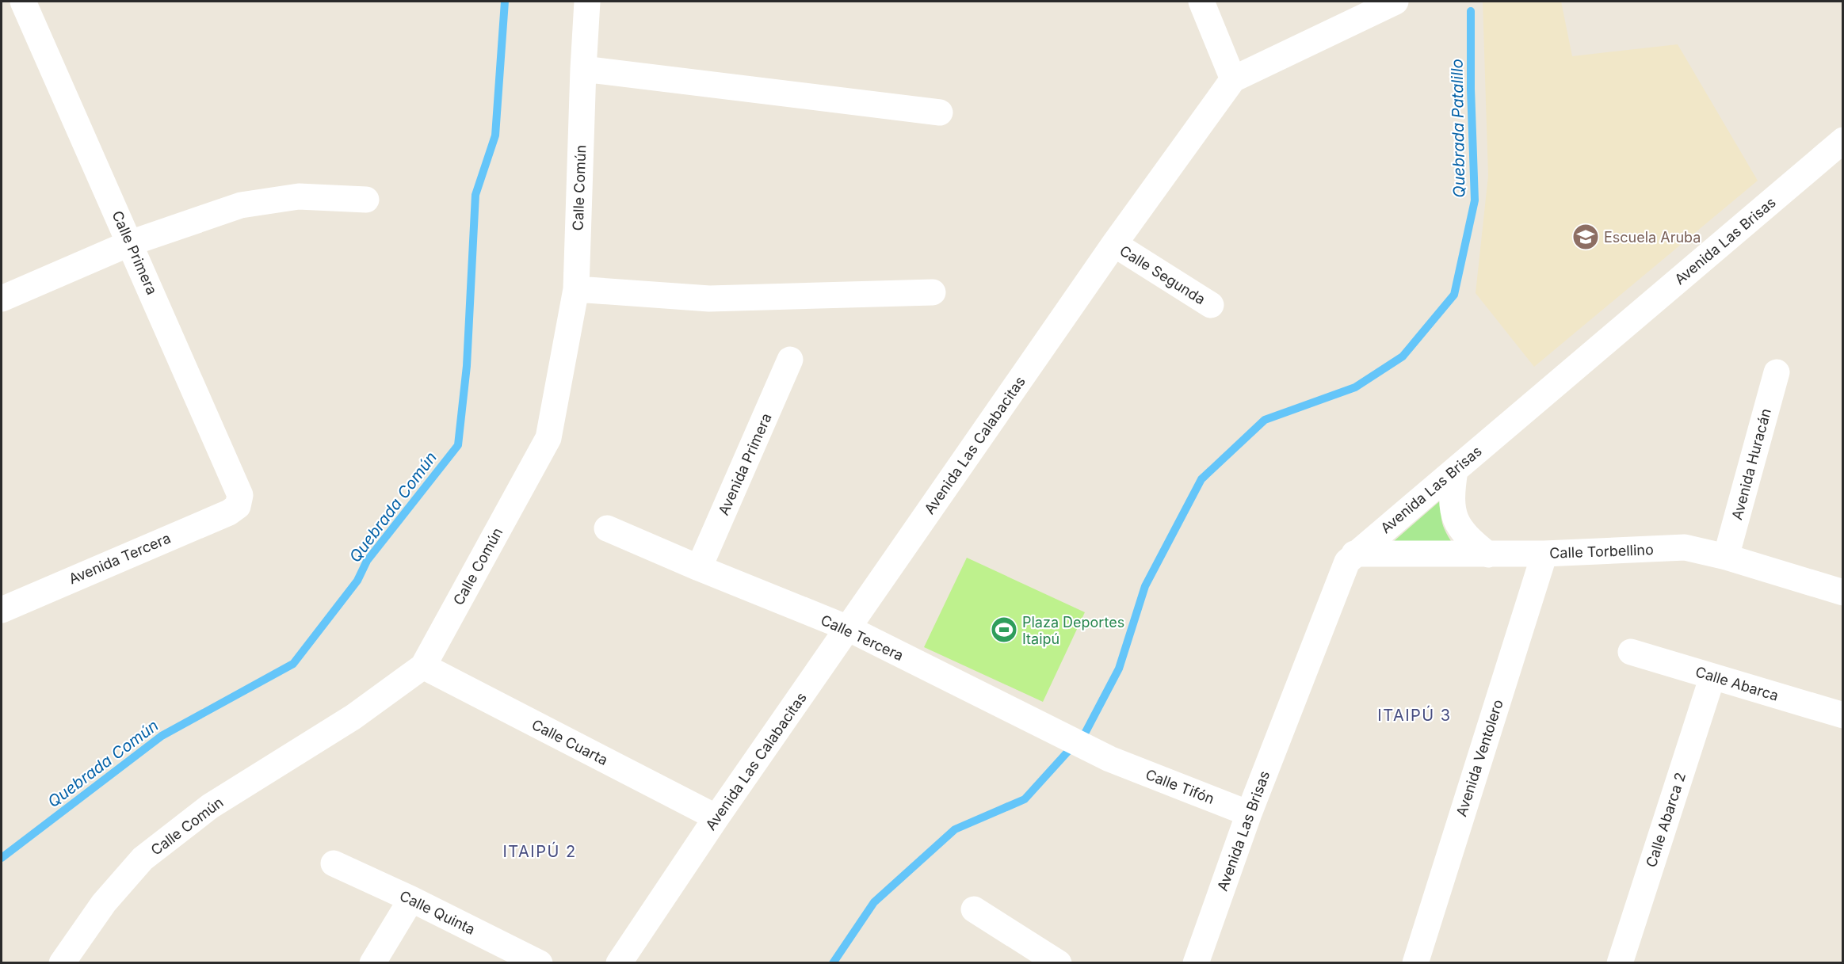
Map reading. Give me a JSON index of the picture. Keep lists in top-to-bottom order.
{
  "streets": {
    "street": [
      "Calle Común",
      "Avenida Las Brisas",
      "Calle Primera",
      "Calle Segunda",
      "Avenida Las Calabacitas",
      "Avenida Primera",
      "Avenida Huracán",
      "Calle Torbellino",
      "Avenida Tercera",
      "Calle Tercera",
      "Calle Abarca",
      "Calle Cuarta",
      "Avenida Ventolero",
      "Calle Tifón",
      "Calle Abarca 2",
      "Calle Quinta"
    ]
  },
  "crossings": [
    ["Calle Común", "Calle Cuarta"],
    ["Avenida Las Brisas", "Calle Torbellino"],
    ["Avenida Las Brisas", "Calle Tifón"],
    ["Calle Primera", "Avenida Tercera"],
    ["Calle Segunda", "Avenida Las Calabacitas"],
    ["Avenida Las Calabacitas", "Calle Tercera"],
    ["Avenida Las Calabacitas", "Calle Cuarta"],
    ["Avenida Primera", "Calle Tercera"],
    ["Avenida Huracán", "Calle Torbellino"],
    ["Calle Torbellino", "Avenida Ventolero"],
    ["Calle Tercera", "Calle Tifón"],
    ["Calle Abarca", "Calle Abarca 2"]
  ],
  "districts": ["ITAIPÚ 3", "ITAIPÚ 2"],
  "water": ["Quebrada Patalillo", "Quebrada Común"],
  "places": {
    "school or university": ["Escuela Aruba"],
    "sports": ["Plaza Deportes Itaipú"]
  }
}
